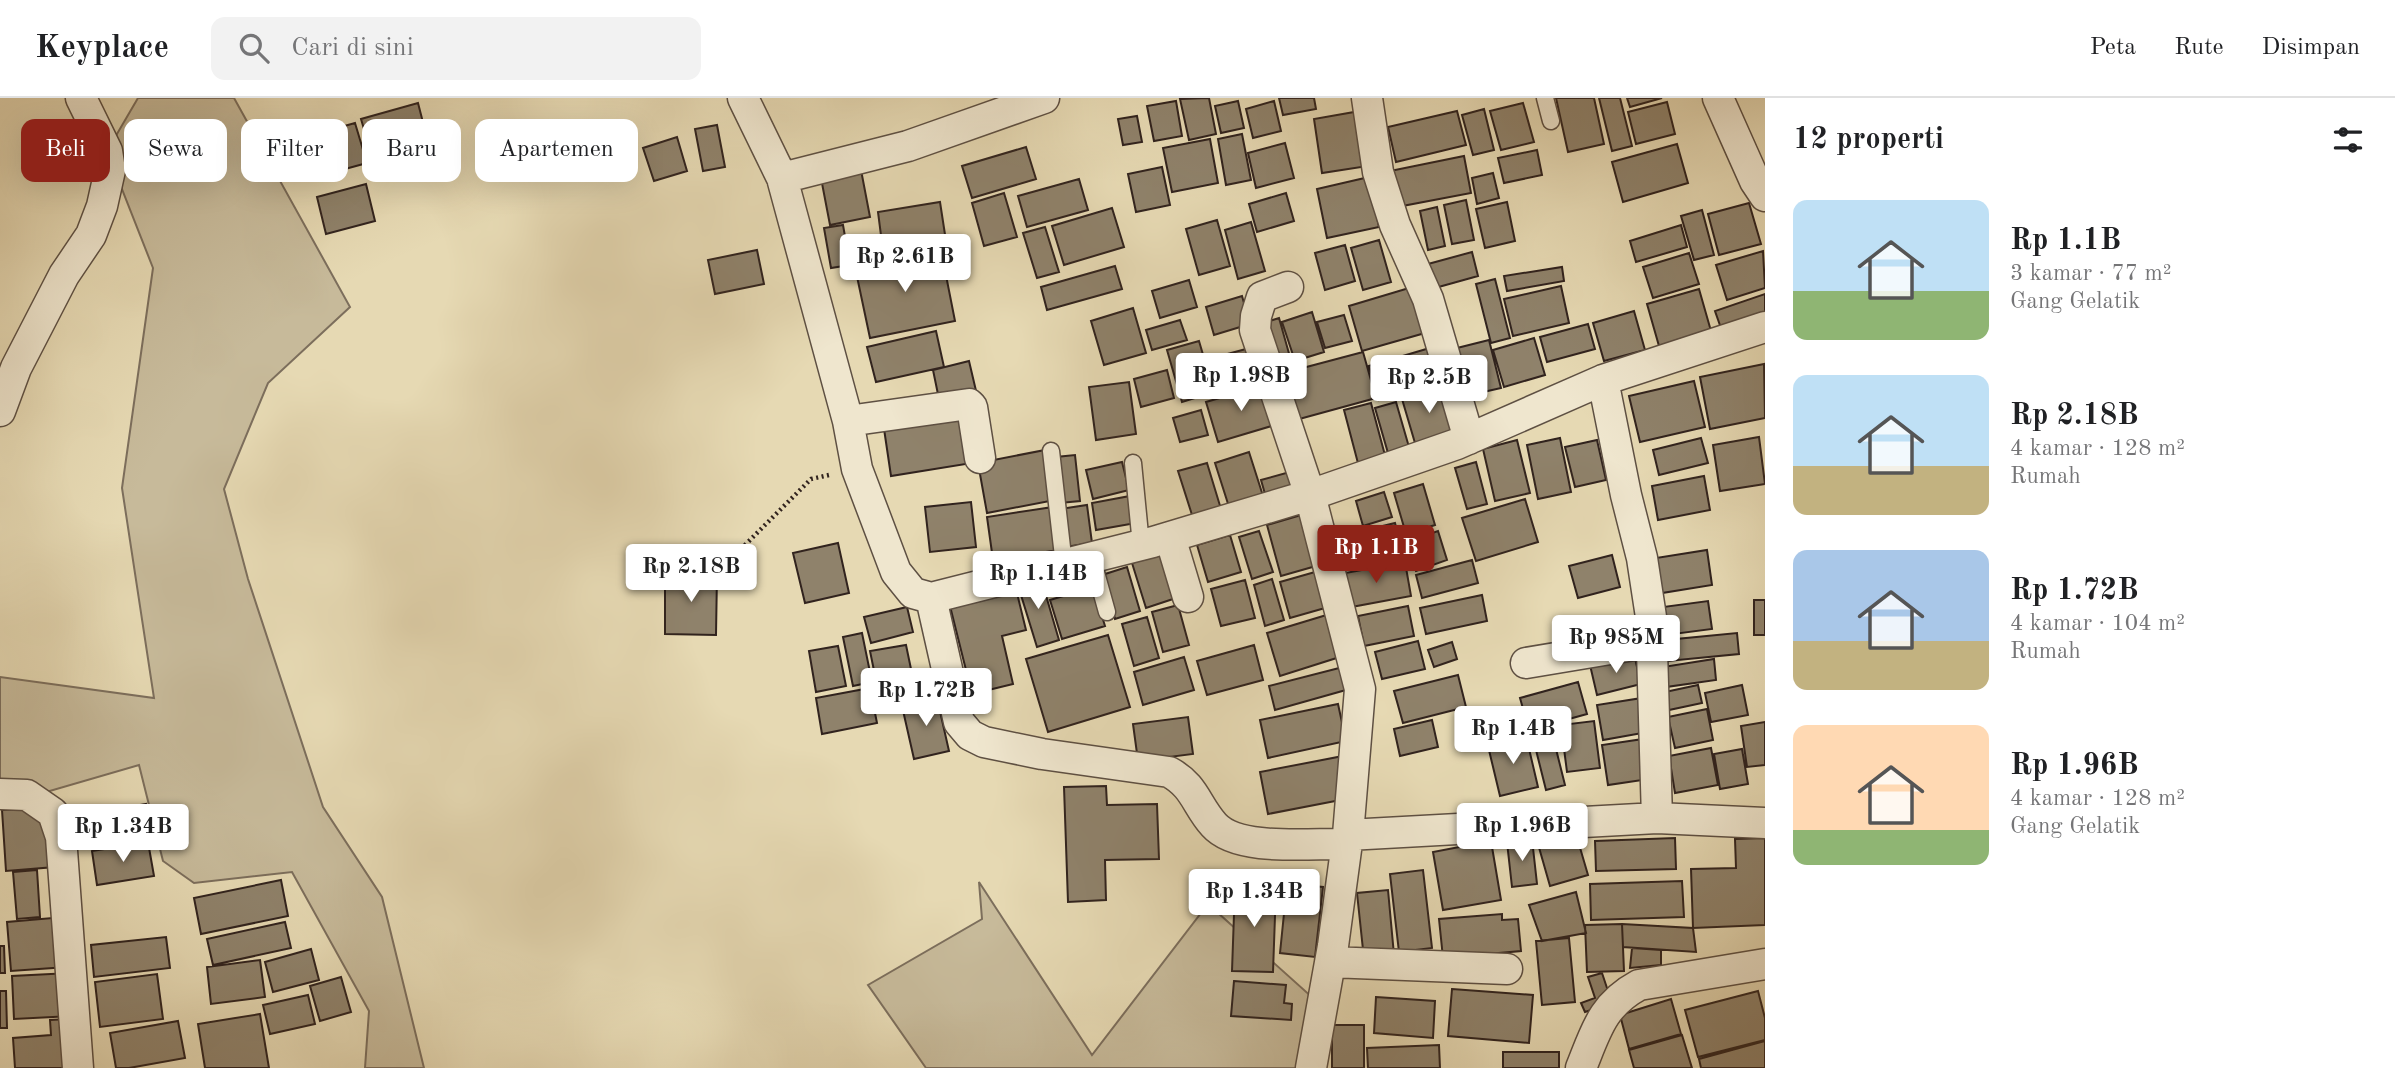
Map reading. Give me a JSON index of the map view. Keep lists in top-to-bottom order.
{
  "page": {
    "header": "Keyplace",
    "search": "Cari di sini",
    "nav": ["Peta", "Rute", "Disimpan"],
    "heading": "12 properti",
    "chip": [
      "Beli",
      "Sewa",
      "Filter",
      "Baru",
      "Apartemen"
    ],
    "list": [
      {
        "name": "Rp 1.1B",
        "note": "3 kamar · 77 m² · Gang Gelatik"
      },
      {
        "name": "Rp 2.18B",
        "note": "4 kamar · 128 m² · Rumah"
      },
      {
        "name": "Rp 1.72B",
        "note": "4 kamar · 104 m² · Rumah"
      },
      {
        "name": "Rp 1.96B",
        "note": "4 kamar · 128 m² · Gang Gelatik"
      }
    ],
    "price": [
      "Rp 2.61B",
      "Rp 1.98B",
      "Rp 2.5B",
      "Rp 1.1B",
      "Rp 2.18B",
      "Rp 1.14B",
      "Rp 985M",
      "Rp 1.72B",
      "Rp 1.4B",
      "Rp 1.96B",
      "Rp 1.34B",
      "Rp 1.34B"
    ]
  }
}
